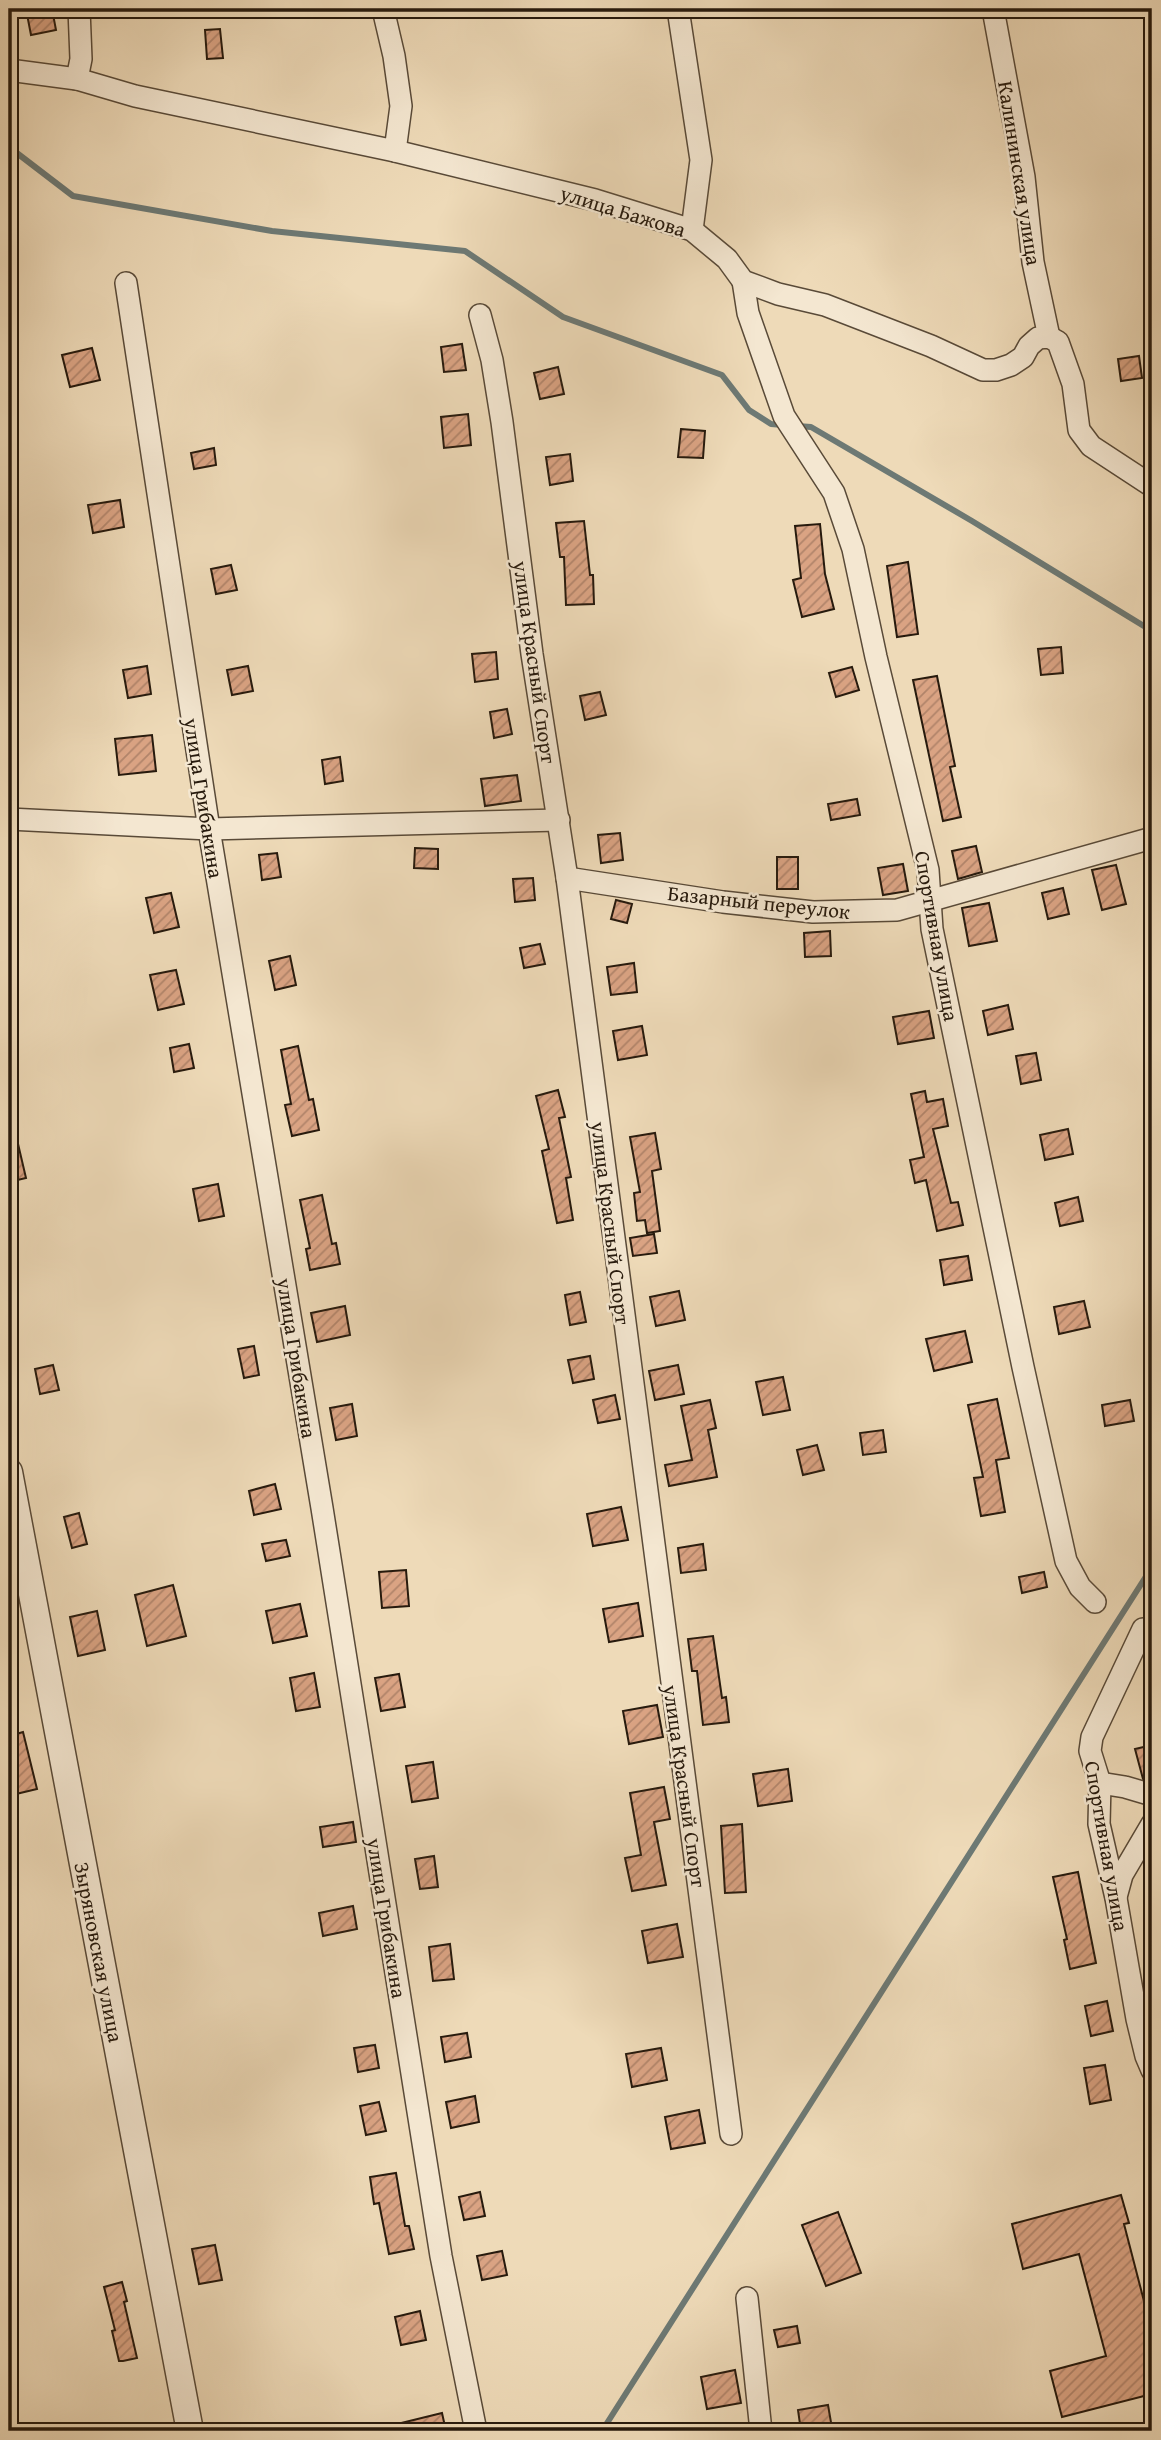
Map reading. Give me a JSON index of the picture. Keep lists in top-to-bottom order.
{
  "streets": {
    "street": [
      "Калининская улица",
      "улица Бажова",
      "улица Красный Спорт",
      "улица Грибакина",
      "Базарный переулок",
      "Спортивная улица",
      "Зыряновская улица"
    ]
  },
  "crossings": [
    ["улица Бажова", "Спортивная улица"],
    ["улица Красный Спорт", "Базарный переулок"],
    ["Базарный переулок", "Спортивная улица"]
  ]
}
